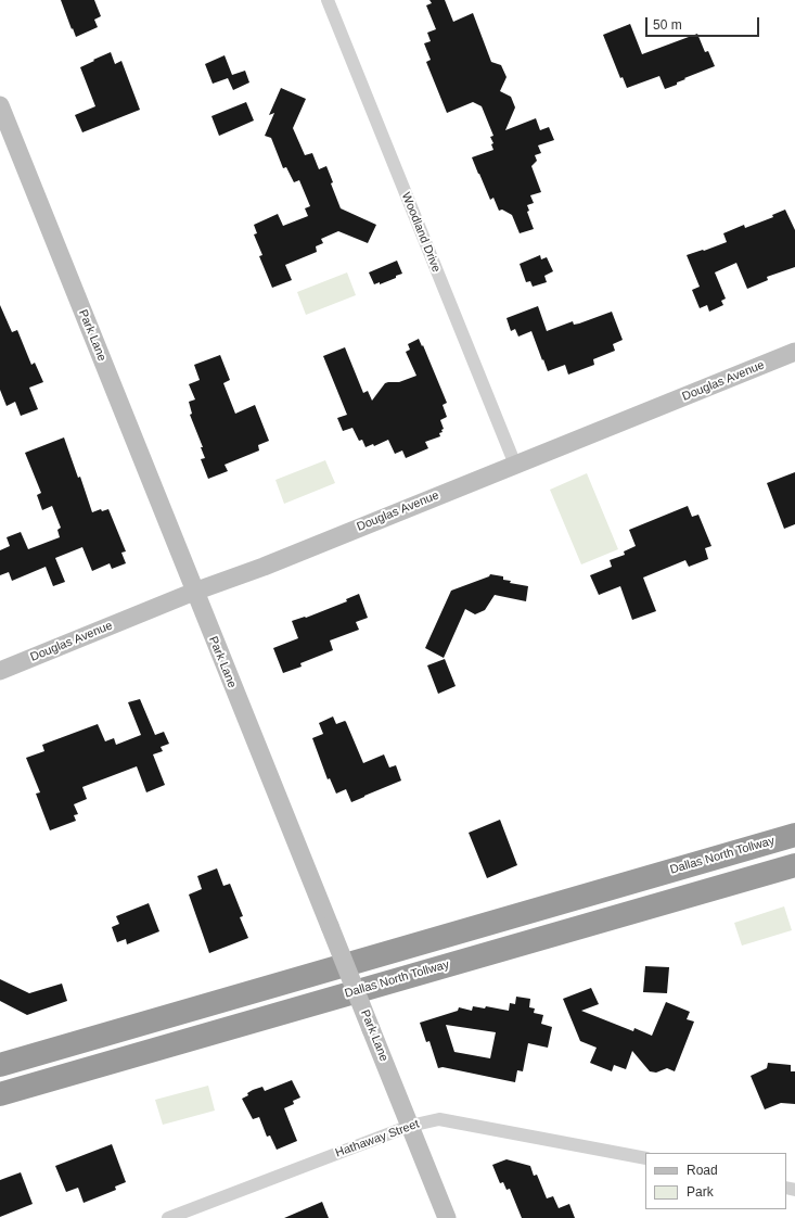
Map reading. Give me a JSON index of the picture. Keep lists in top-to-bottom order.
{
  "streets": {
    "highway": ["Dallas North Tollway"],
    "street": [
      "Woodland Drive",
      "Park Lane",
      "Douglas Avenue",
      "Hathaway Street"
    ]
  },
  "crossings": [
    ["Woodland Drive", "Douglas Avenue"],
    ["Park Lane", "Douglas Avenue"],
    ["Park Lane", "Hathaway Street"]
  ],
  "legend": ["Road", "Park"],
  "scale_bar": "50 m"
}
